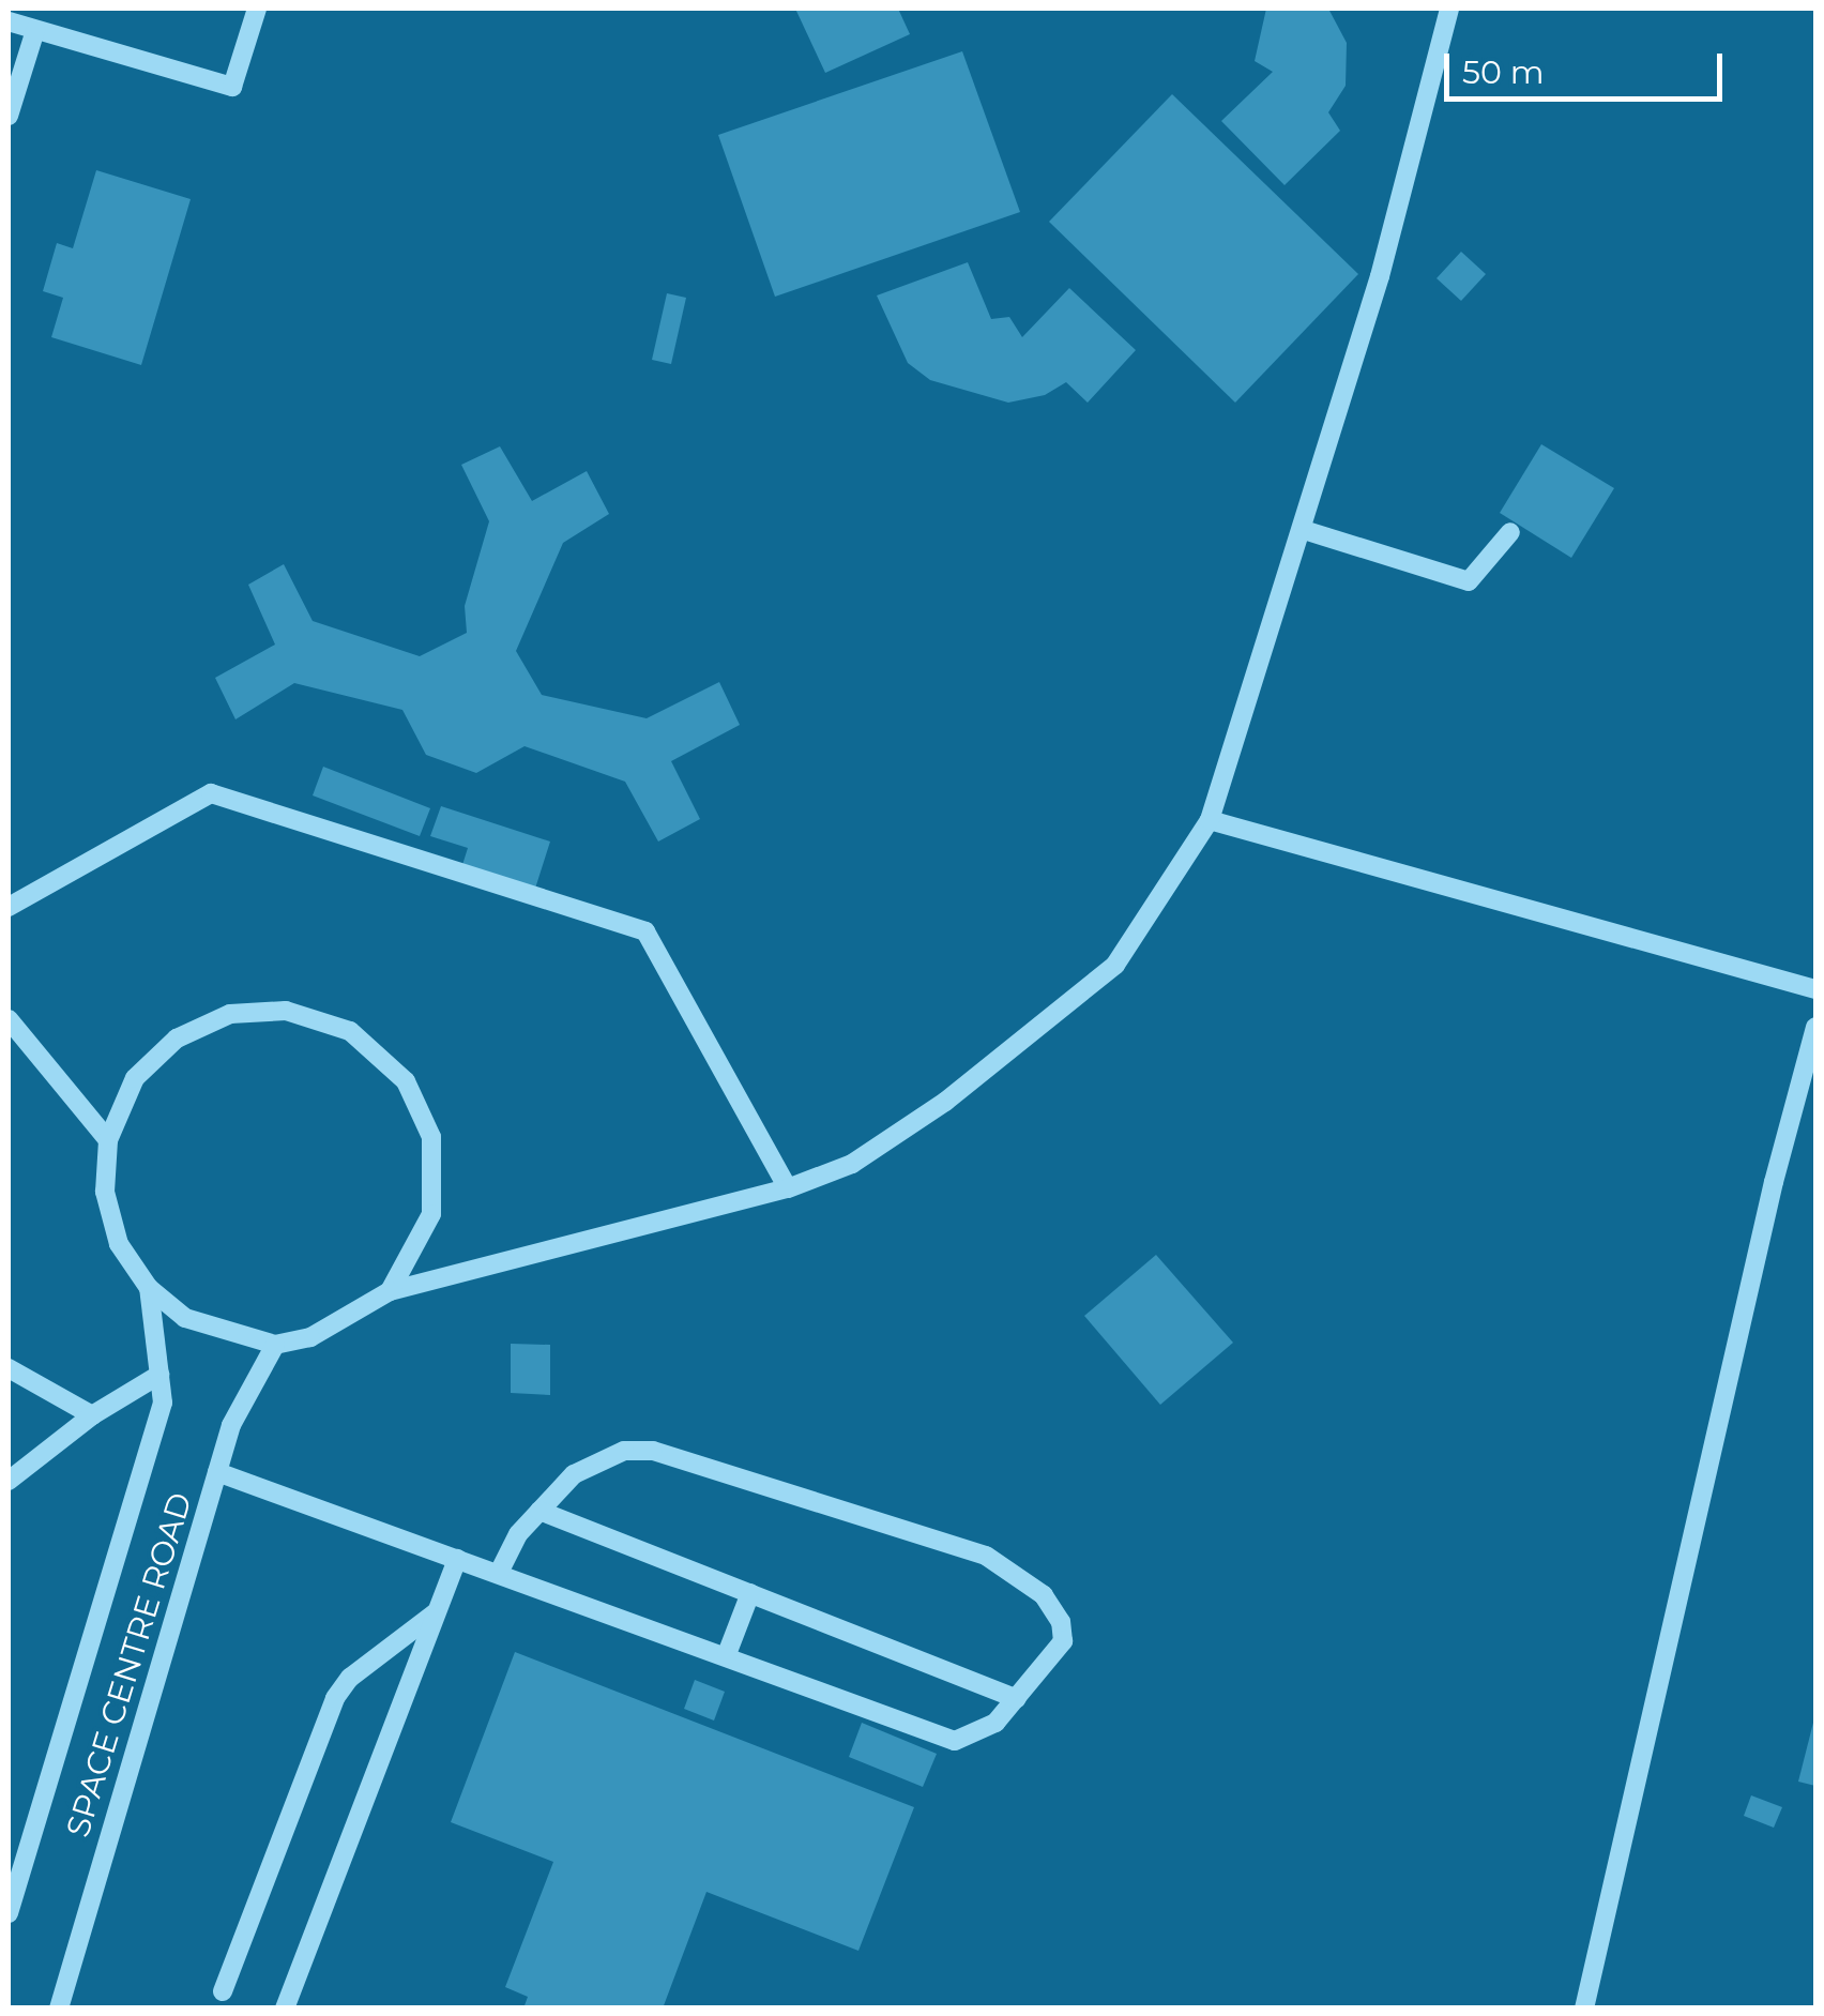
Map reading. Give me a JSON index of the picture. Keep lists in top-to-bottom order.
{
  "streets": {
    "lane": ["SPACE CENTRE ROAD"]
  },
  "scale_bar": "50 m"
}
